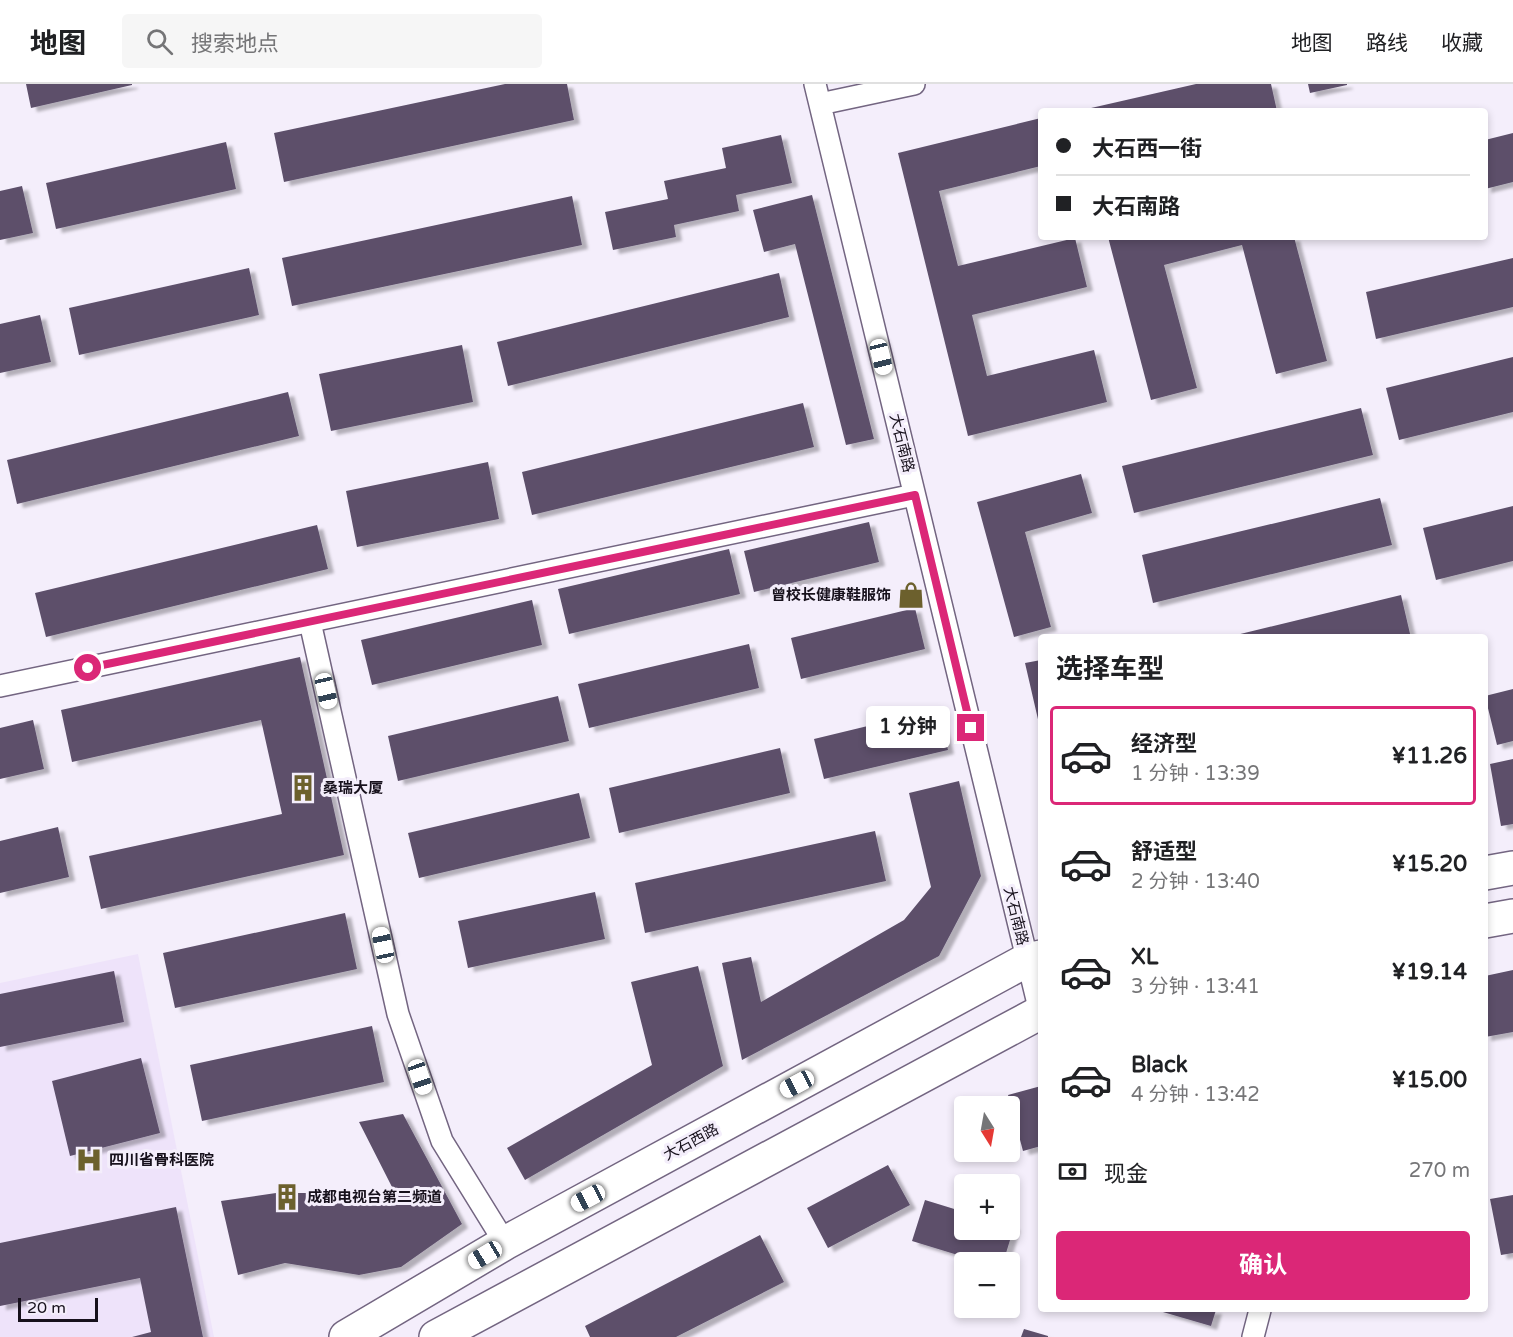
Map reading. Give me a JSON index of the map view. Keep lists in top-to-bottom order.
{
  "streets": {
    "main road": ["大石西路"],
    "street": ["大石南路"]
  },
  "crossings": [
    ["大石南路", "大石西路"]
  ],
  "places": {
    "shop": ["曾校长健康鞋服饰"],
    "building": ["桑瑞大厦", "成都电视台第二频道"],
    "hospital": ["四川省骨科医院"]
  },
  "scale_bar": "20 m",
  "north": "bottom",
  "page": {
    "header": "地图",
    "search": "搜索地点",
    "nav": ["地图", "路线", "收藏"],
    "banner": ["大石西一街", "大石南路"],
    "heading": "选择车型",
    "bubble": "1 分钟",
    "list": [
      {
        "name": "经济型",
        "note": "1 分钟 · 13:39",
        "value": "¥11.26"
      },
      {
        "name": "舒适型",
        "note": "2 分钟 · 13:40",
        "value": "¥15.20"
      },
      {
        "name": "XL",
        "note": "3 分钟 · 13:41",
        "value": "¥19.14"
      },
      {
        "name": "Black",
        "note": "4 分钟 · 13:42",
        "value": "¥15.00"
      }
    ],
    "map_buttons": ["+", "−"],
    "pay": ["现金", "270 m"],
    "buttons": "确认",
    "scale": "20 m"
  }
}
